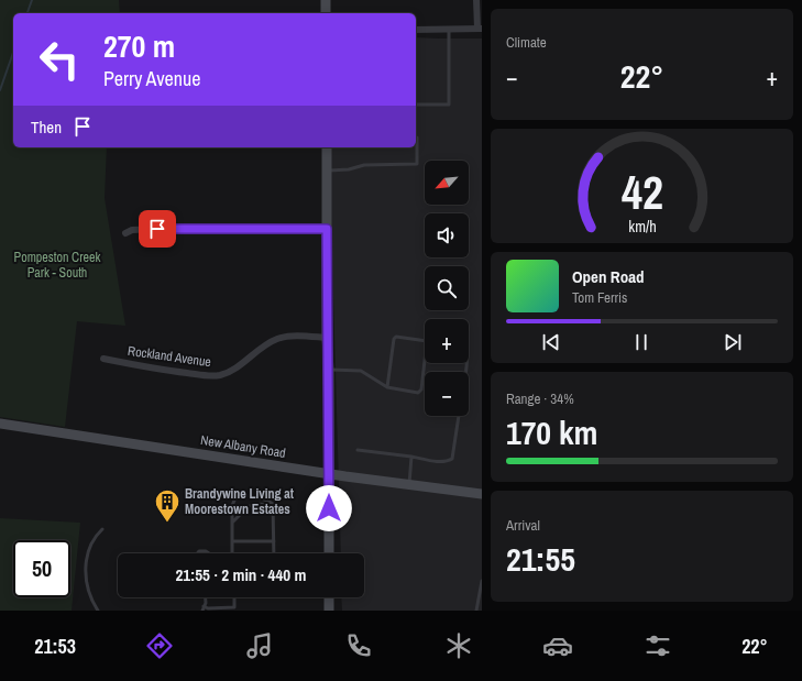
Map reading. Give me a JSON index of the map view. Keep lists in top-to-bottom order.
{
  "streets": {
    "main road": ["New Albany Road"],
    "street": ["Rockland Avenue"]
  },
  "parks": ["Pompeston Creek Park - South"],
  "places": {
    "building": ["Brandywine Living at Moorestown Estates"]
  },
  "north": "bottom left",
  "page": {
    "tile": [
      "Climate",
      ["Range · 34%", "170 km"],
      ["Arrival", "21:55"]
    ],
    "turn": ["270 m", "Perry Avenue"],
    "heat": ["−", "22°", "+"],
    "then": "Then",
    "map_buttons": ["+", "−"],
    "song": ["Open Road", "Tom Ferris"],
    "limit": "50",
    "trip": "21:55 · 2 min · 440 m",
    "tabs": ["21:53", "22°"],
    "gauge": ["42", "km/h"]
  }
}
